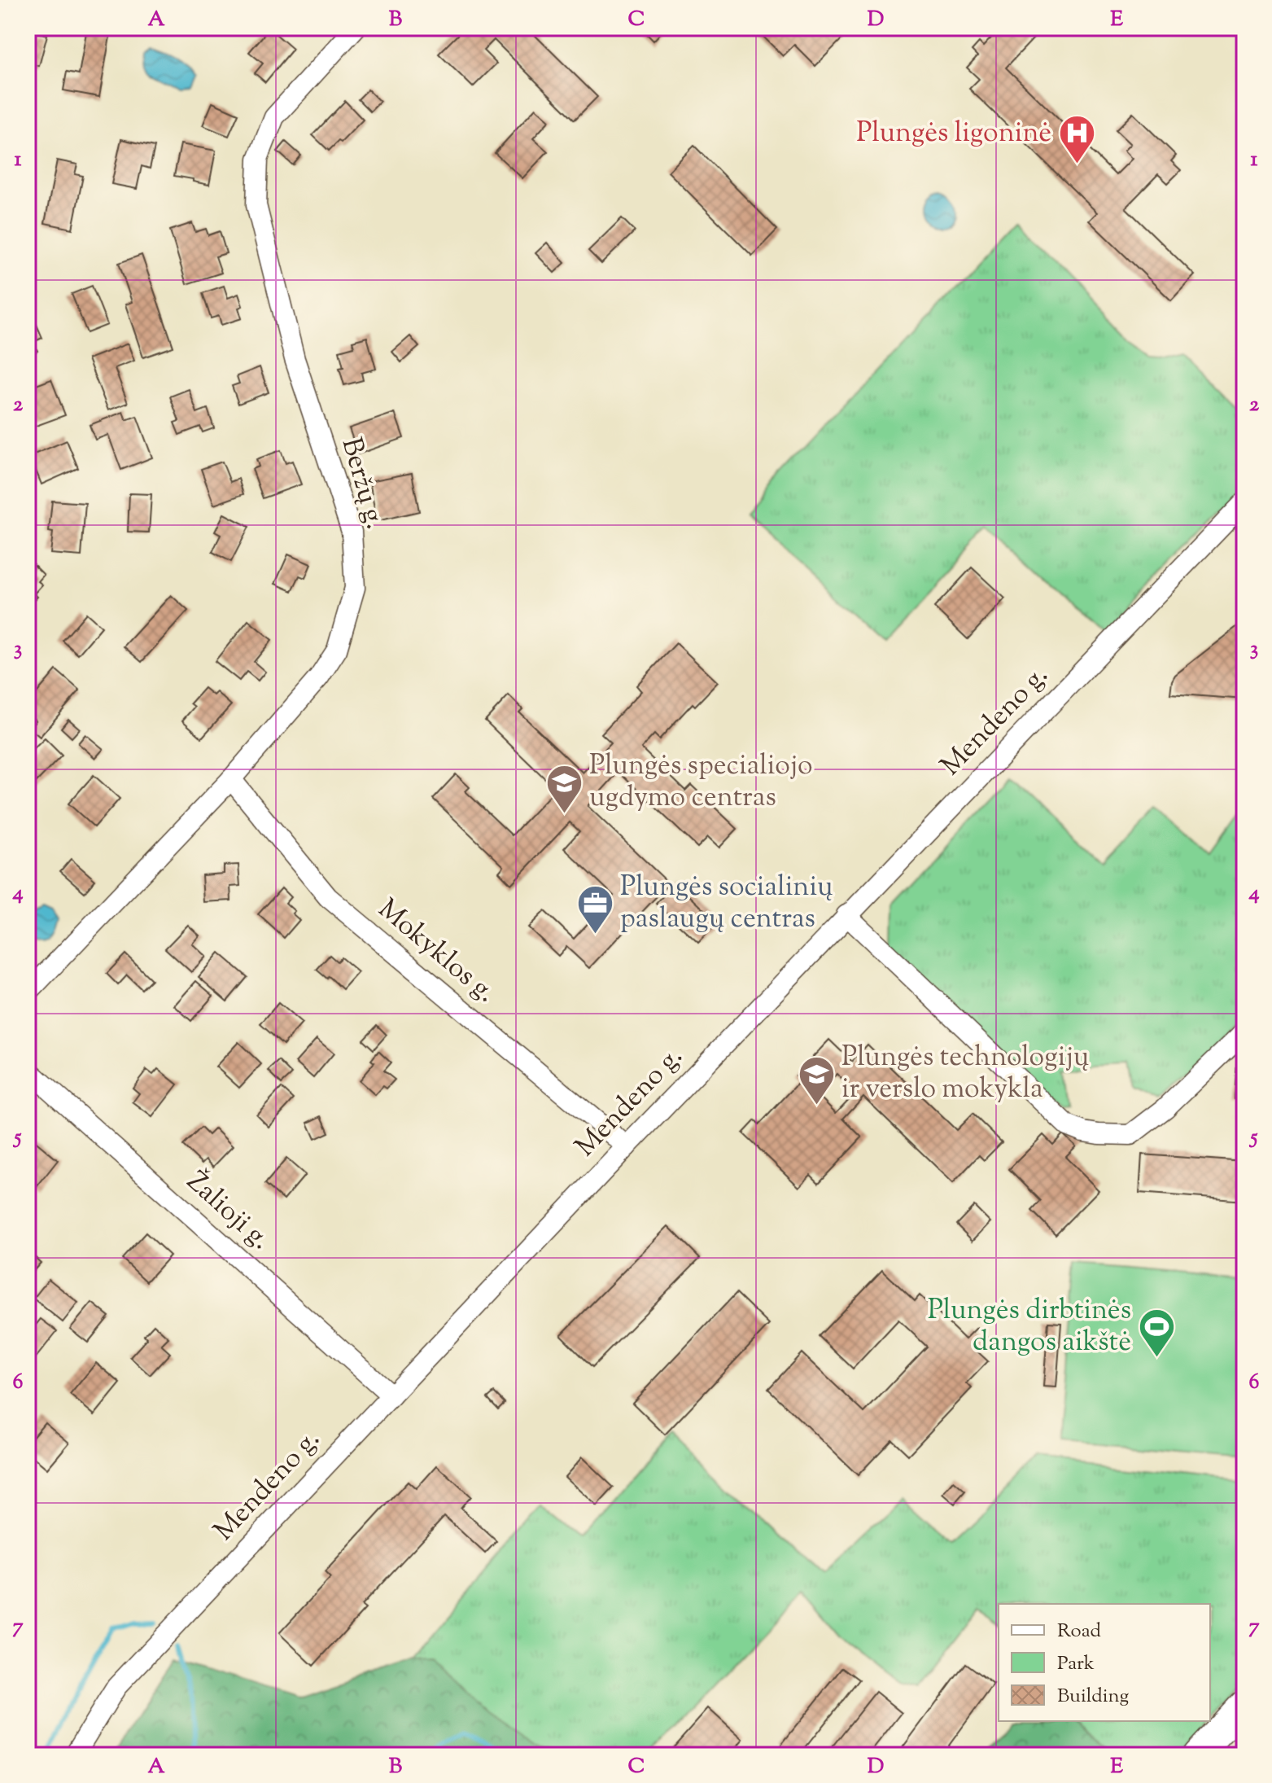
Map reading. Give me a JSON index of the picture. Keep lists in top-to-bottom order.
{
  "streets": {
    "street": [
      "Beržų g.",
      "Mendeno g.",
      "Mokyklos g.",
      "Žalioji g."
    ]
  },
  "crossings": [
    ["Beržų g.", "Mokyklos g."],
    ["Mendeno g.", "Mokyklos g."],
    ["Mendeno g.", "Žalioji g."]
  ],
  "places": {
    "hospital": ["Plungės ligoninė"],
    "school or university": ["Plungės specialiojo ugdymo centras", "Plungės technologijų ir verslo mokykla"],
    "office": ["Plungės socialinių paslaugų centras"],
    "sports": ["Plungės dirbtinės dangos aikštė"]
  },
  "legend": ["Road", "Park", "Building"],
  "grid": {
    "columns": [
      "A",
      "B",
      "C",
      "D",
      "E"
    ],
    "rows": [
      "1",
      "2",
      "3",
      "4",
      "5",
      "6",
      "7"
    ]
  }
}
